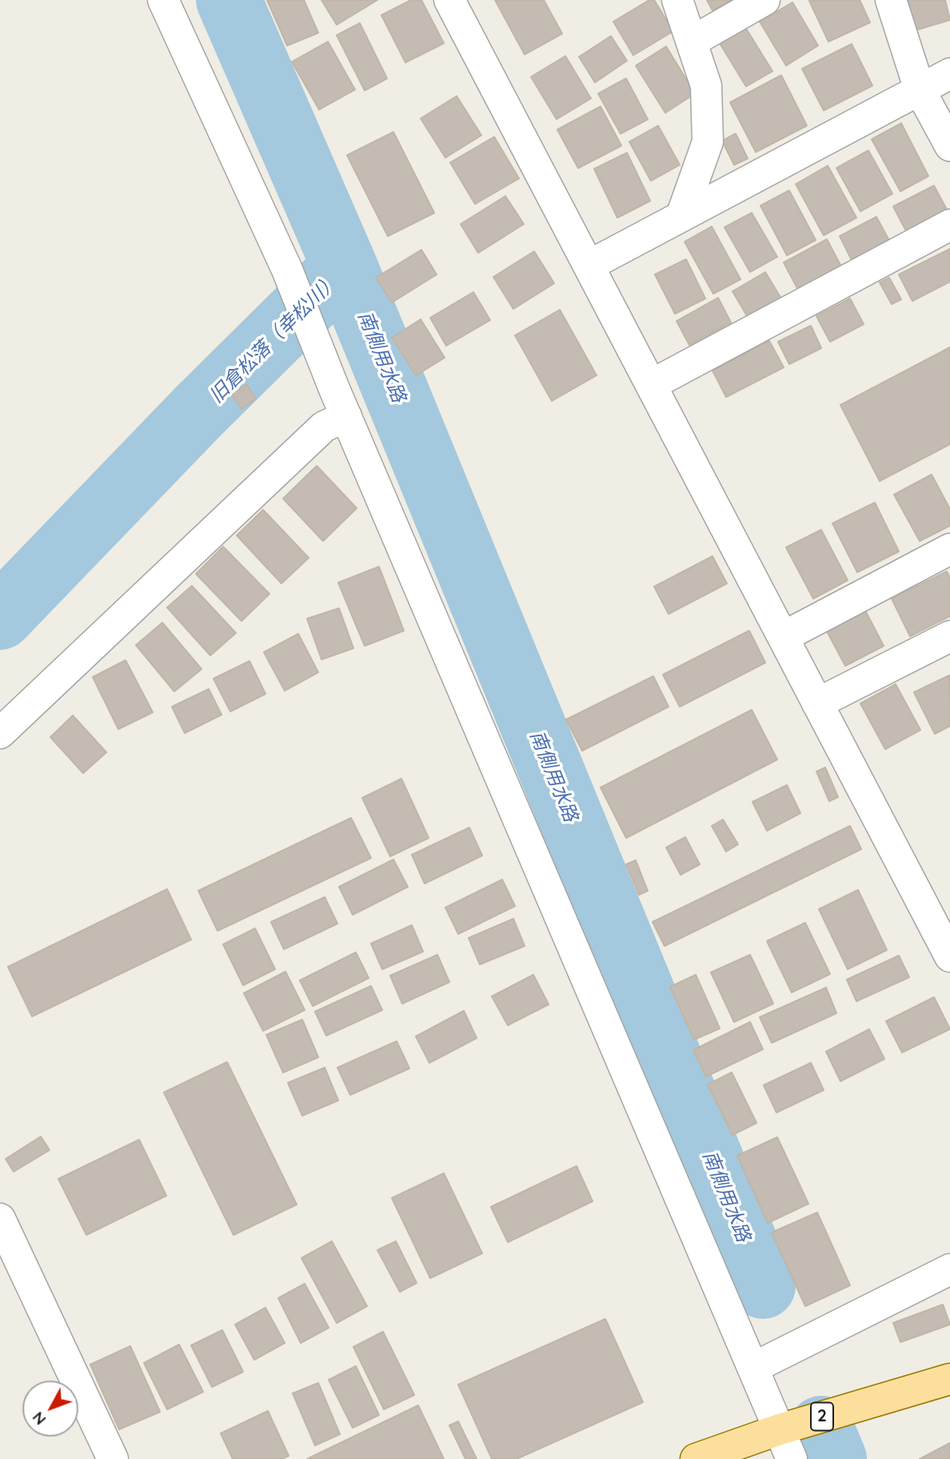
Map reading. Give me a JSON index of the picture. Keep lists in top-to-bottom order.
{
  "streets": {
    "main road": ["2"]
  },
  "water": ["旧倉松落（幸松川）", "南側用水路"],
  "north": "bottom left"
}
